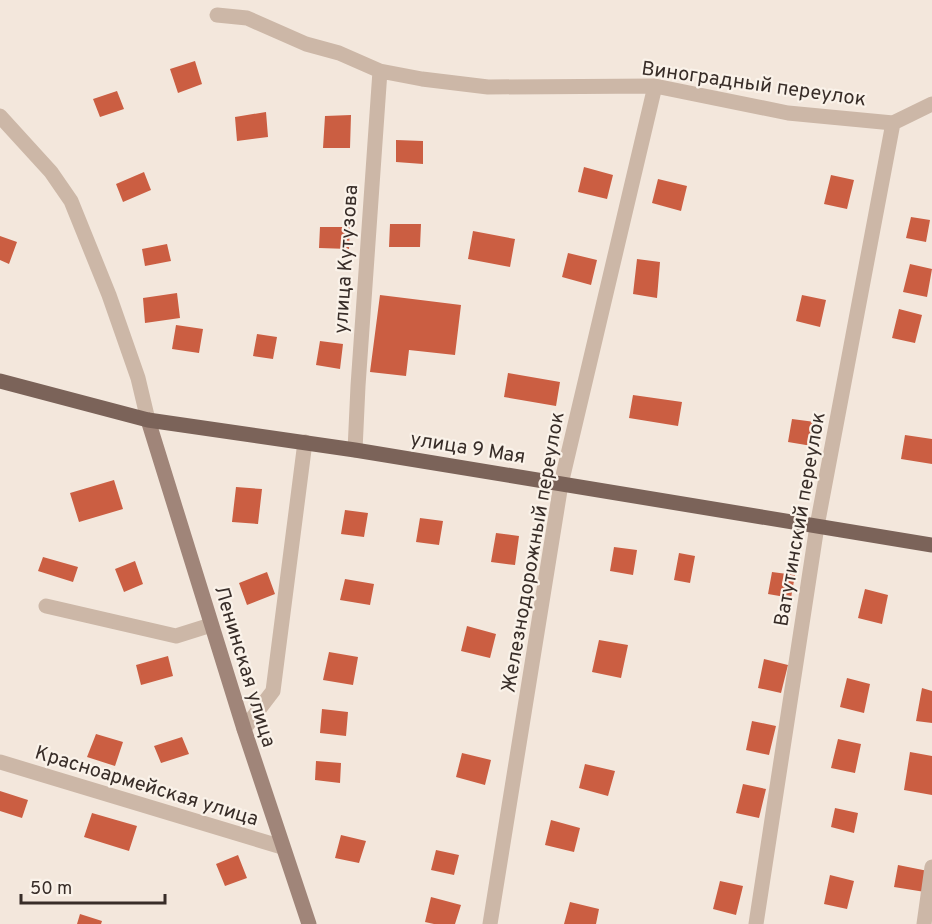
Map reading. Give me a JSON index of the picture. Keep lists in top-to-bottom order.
{
  "streets": {
    "main road": ["улица 9 Мая", "Ленинская улица"],
    "street": [
      "Виноградный переулок",
      "улица Кутузова",
      "Ватутинский переулок",
      "Железнодорожный переулок",
      "Красноармейская улица"
    ]
  },
  "crossings": [
    ["Виноградный переулок", "улица Кутузова"],
    ["Виноградный переулок", "Ватутинский переулок"],
    ["Виноградный переулок", "Железнодорожный переулок"],
    ["улица Кутузова", "улица 9 Мая"],
    ["улица 9 Мая", "Ватутинский переулок"],
    ["улица 9 Мая", "Железнодорожный переулок"],
    ["улица 9 Мая", "Ленинская улица"],
    ["Ленинская улица", "Красноармейская улица"]
  ],
  "scale_bar": "50 m"
}
